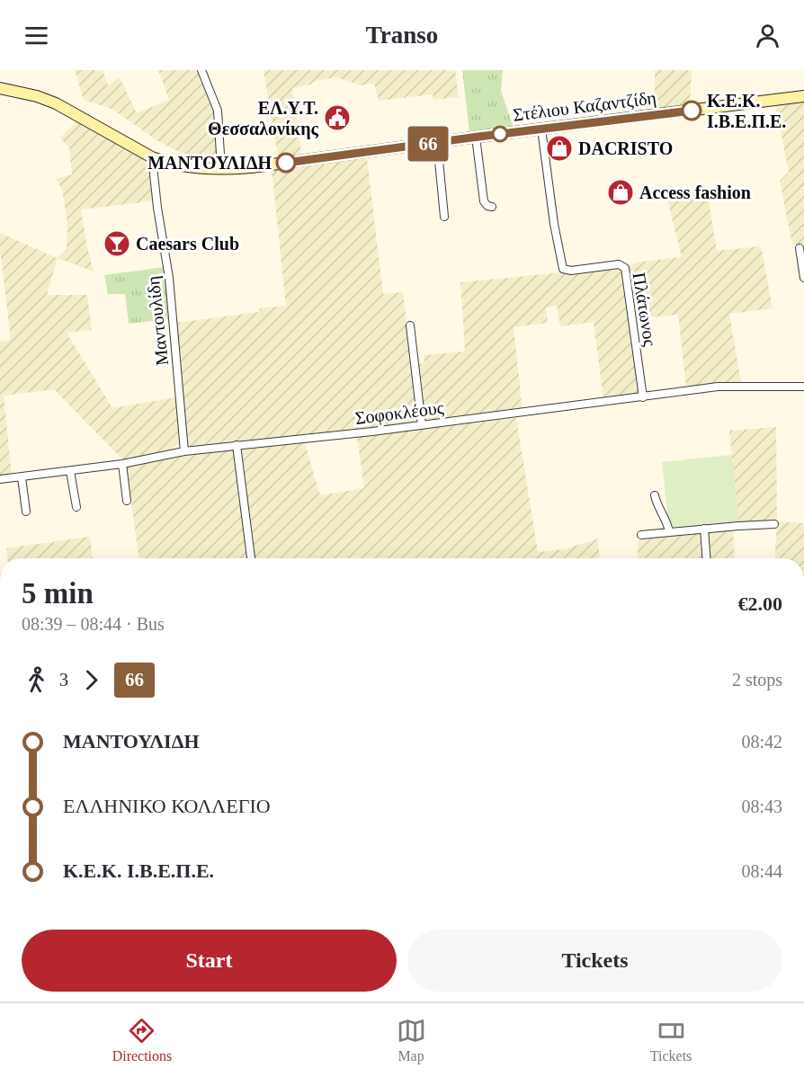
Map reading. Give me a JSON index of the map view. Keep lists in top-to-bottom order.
{
  "streets": {
    "main road": ["Στέλιου Καζαντζίδη"],
    "street": ["Πλάτωνος", "Μαντουλίδη", "Σοφοκλέους"]
  },
  "crossings": [
    ["Στέλιου Καζαντζίδη", "Πλάτωνος"],
    ["Στέλιου Καζαντζίδη", "Μαντουλίδη"],
    ["Πλάτωνος", "Σοφοκλέους"],
    ["Μαντουλίδη", "Σοφοκλέους"]
  ],
  "places": {
    "other": ["Κ.Ε.Κ. Ι.Β.Ε.Π.Ε.", "ΜΑΝΤΟΥΛΙΔΗ"],
    "public building": ["ΕΛ.Υ.Τ. Θεσσαλονίκης"],
    "shop": ["DACRISTO", "Access fashion"],
    "bar": ["Caesars Club"]
  },
  "lines": ["bus line 66"],
  "page": {
    "header": "Transo",
    "on_map": "66",
    "heading": ["5 min", "08:39 – 08:44 · Bus", "€2.00"],
    "legs": ["3", "66", "2 stops"],
    "list": [
      {
        "name": "ΜΑΝΤΟΥΛΙΔΗ",
        "value": "08:42"
      },
      {
        "name": "ΕΛΛΗΝΙΚΟ ΚΟΛΛΕΓΙΟ",
        "value": "08:43"
      },
      {
        "name": "Κ.Ε.Κ. Ι.Β.Ε.Π.Ε.",
        "value": "08:44"
      }
    ],
    "buttons": ["Start", "Tickets"],
    "tabs": ["Directions", "Map", "Tickets"]
  }
}
